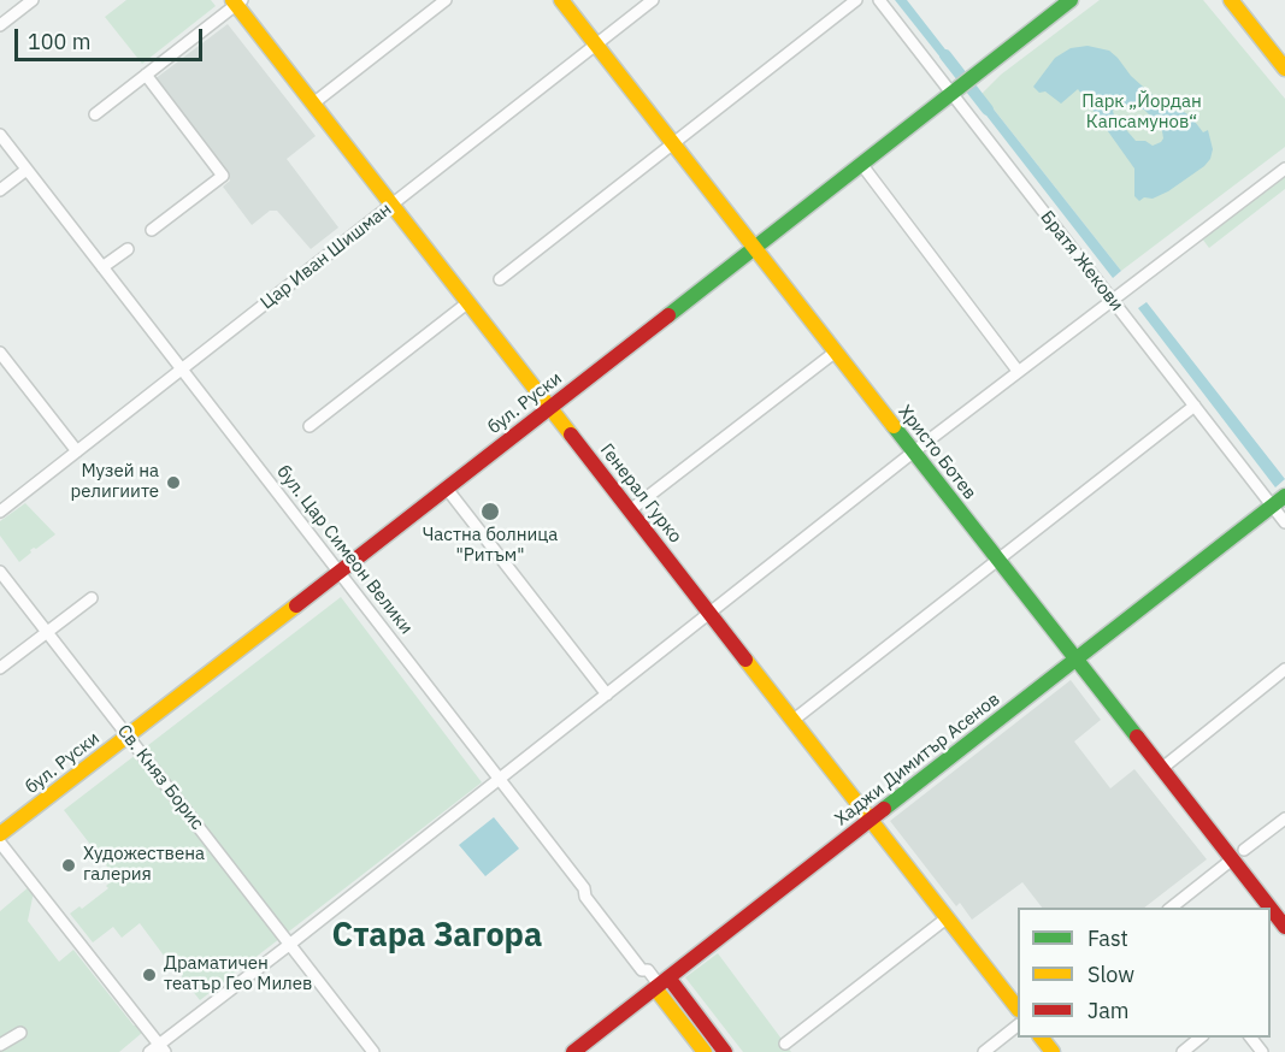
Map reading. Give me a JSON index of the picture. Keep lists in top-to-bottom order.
{
  "streets": {
    "street": [
      "Цар Иван Шишман",
      "Братя Жекови",
      "бул. Руски",
      "Христо Ботев",
      "Генерал Гурко",
      "бул. Цар Симеон Велики",
      "Хаджи Димитър Асенов",
      "Св. Княз Борис"
    ]
  },
  "crossings": [
    ["Цар Иван Шишман", "Христо Ботев"],
    ["Цар Иван Шишман", "Генерал Гурко"],
    ["Цар Иван Шишман", "бул. Цар Симеон Велики"],
    ["Братя Жекови", "бул. Руски"],
    ["Братя Жекови", "Хаджи Димитър Асенов"],
    ["бул. Руски", "Христо Ботев"],
    ["бул. Руски", "Генерал Гурко"],
    ["бул. Руски", "бул. Цар Симеон Велики"],
    ["бул. Руски", "Св. Княз Борис"],
    ["Христо Ботев", "Хаджи Димитър Асенов"],
    ["Генерал Гурко", "Хаджи Димитър Асенов"],
    ["бул. Цар Симеон Велики", "Хаджи Димитър Асенов"]
  ],
  "districts": ["Стара Загора"],
  "parks": ["Парк „Йордан Капсамунов“"],
  "places": [
    "Музей на религиите",
    "Частна болница \"Ритъм\"",
    "Художествена галерия",
    "Драматичен театър Гео Милев"
  ],
  "legend": ["Fast", "Slow", "Jam"],
  "scale_bar": "100 m"
}
